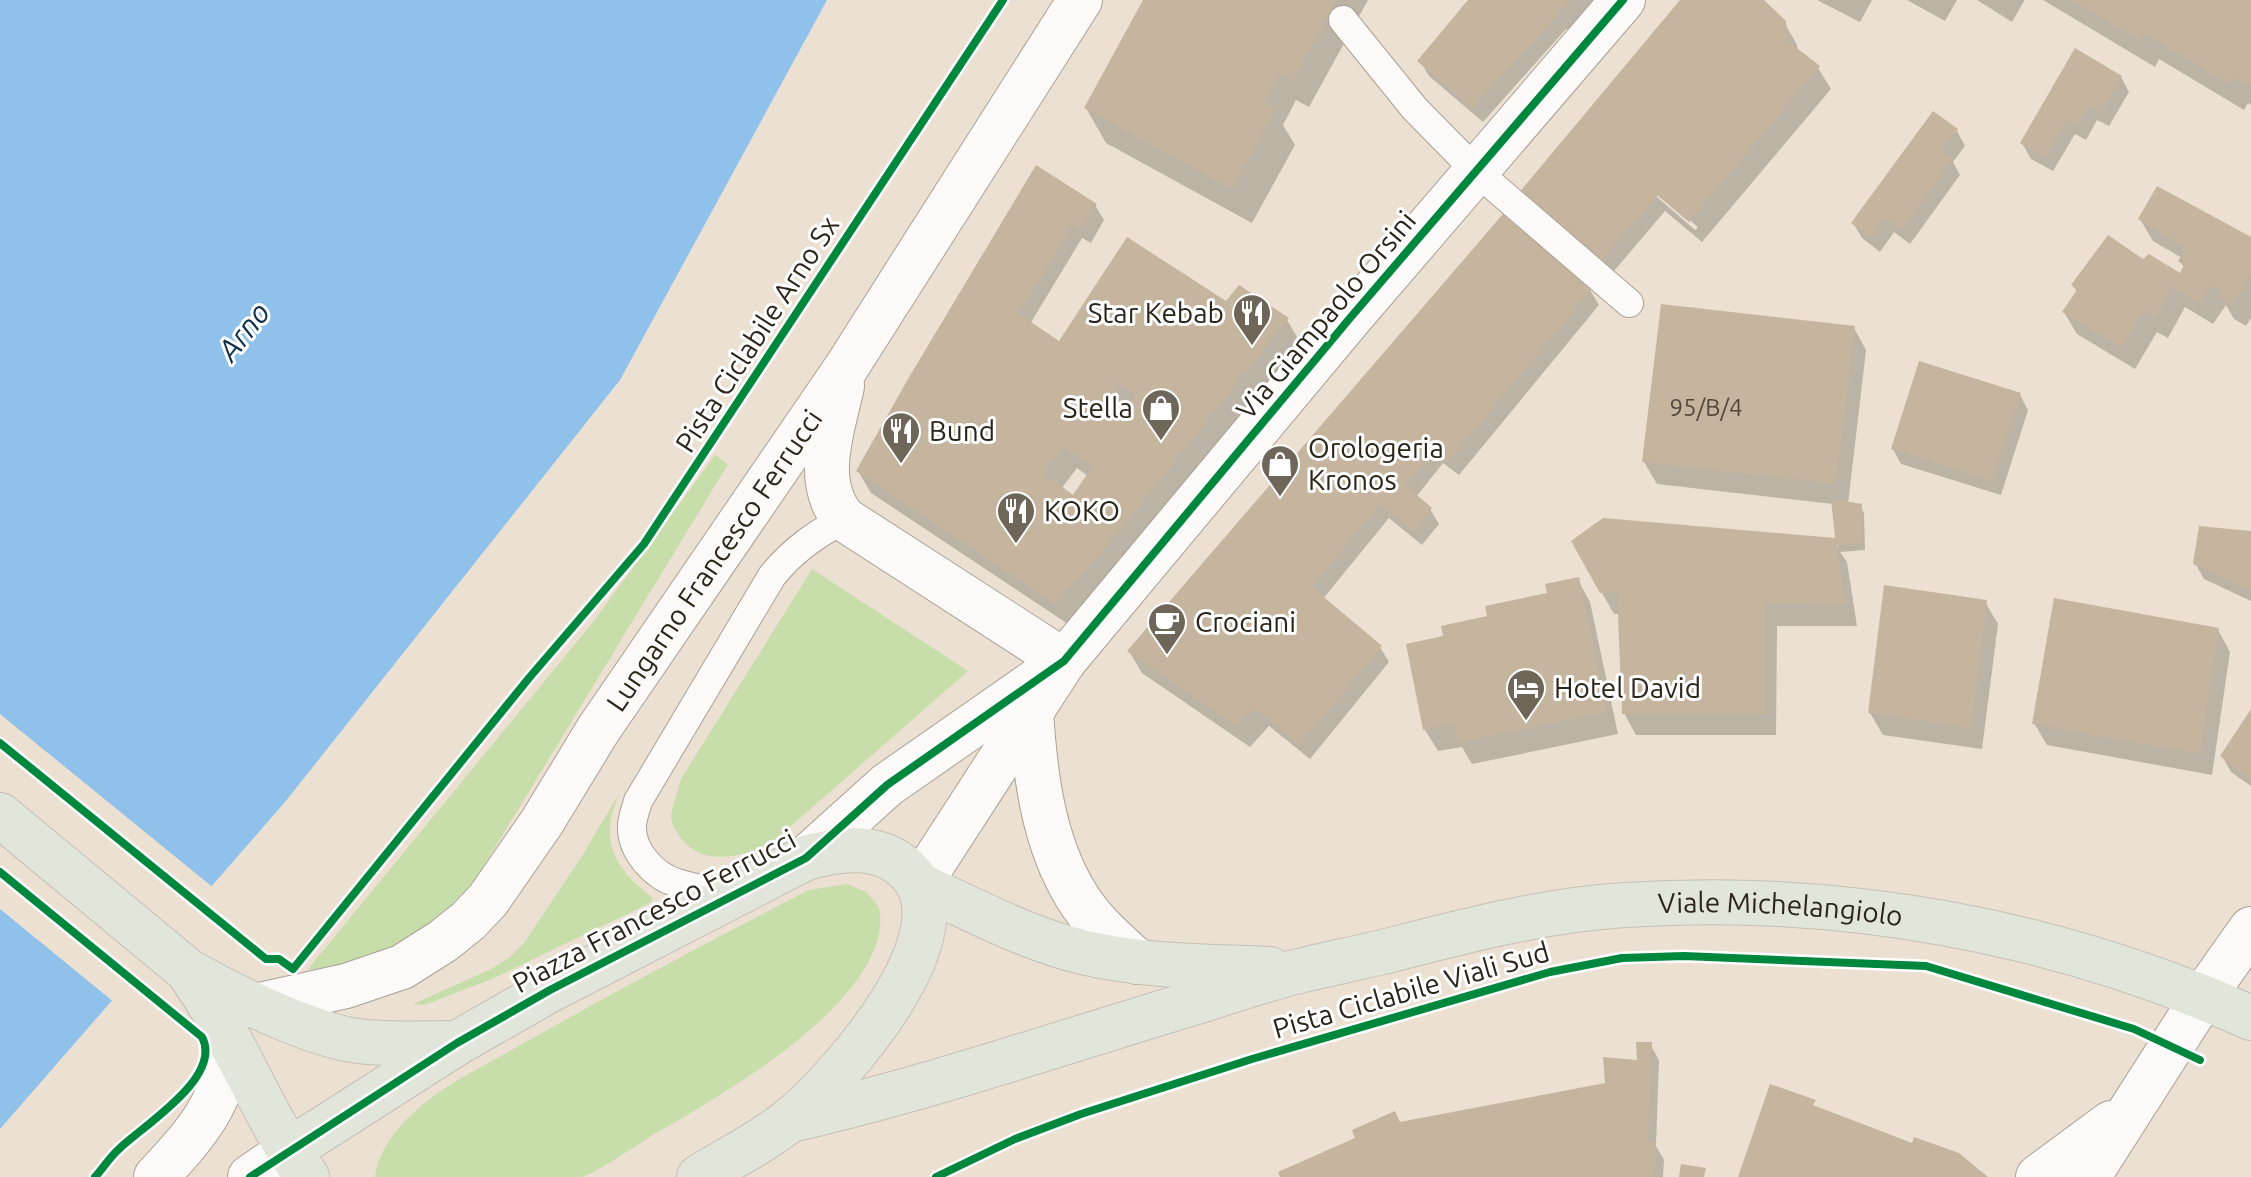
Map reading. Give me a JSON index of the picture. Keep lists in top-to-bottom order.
{
  "streets": {
    "main road": ["Piazza Francesco Ferrucci", "Viale Michelangiolo"],
    "street": ["Via Giampaolo Orsini", "Lungarno Francesco Ferrucci"],
    "cycle path": ["Pista Ciclabile Arno Sx", "Pista Ciclabile Viali Sud"]
  },
  "crossings": [
    ["Via Giampaolo Orsini", "Piazza Francesco Ferrucci"],
    ["Piazza Francesco Ferrucci", "Viale Michelangiolo"]
  ],
  "water": ["Arno"],
  "places": {
    "restaurant": ["Star Kebab", "Bund", "KOKO"],
    "shop": ["Stella", "Orologeria Kronos"],
    "cafe": ["Crociani"],
    "hotel": ["Hotel David"]
  },
  "house_numbers": ["95/B/4"]
}
